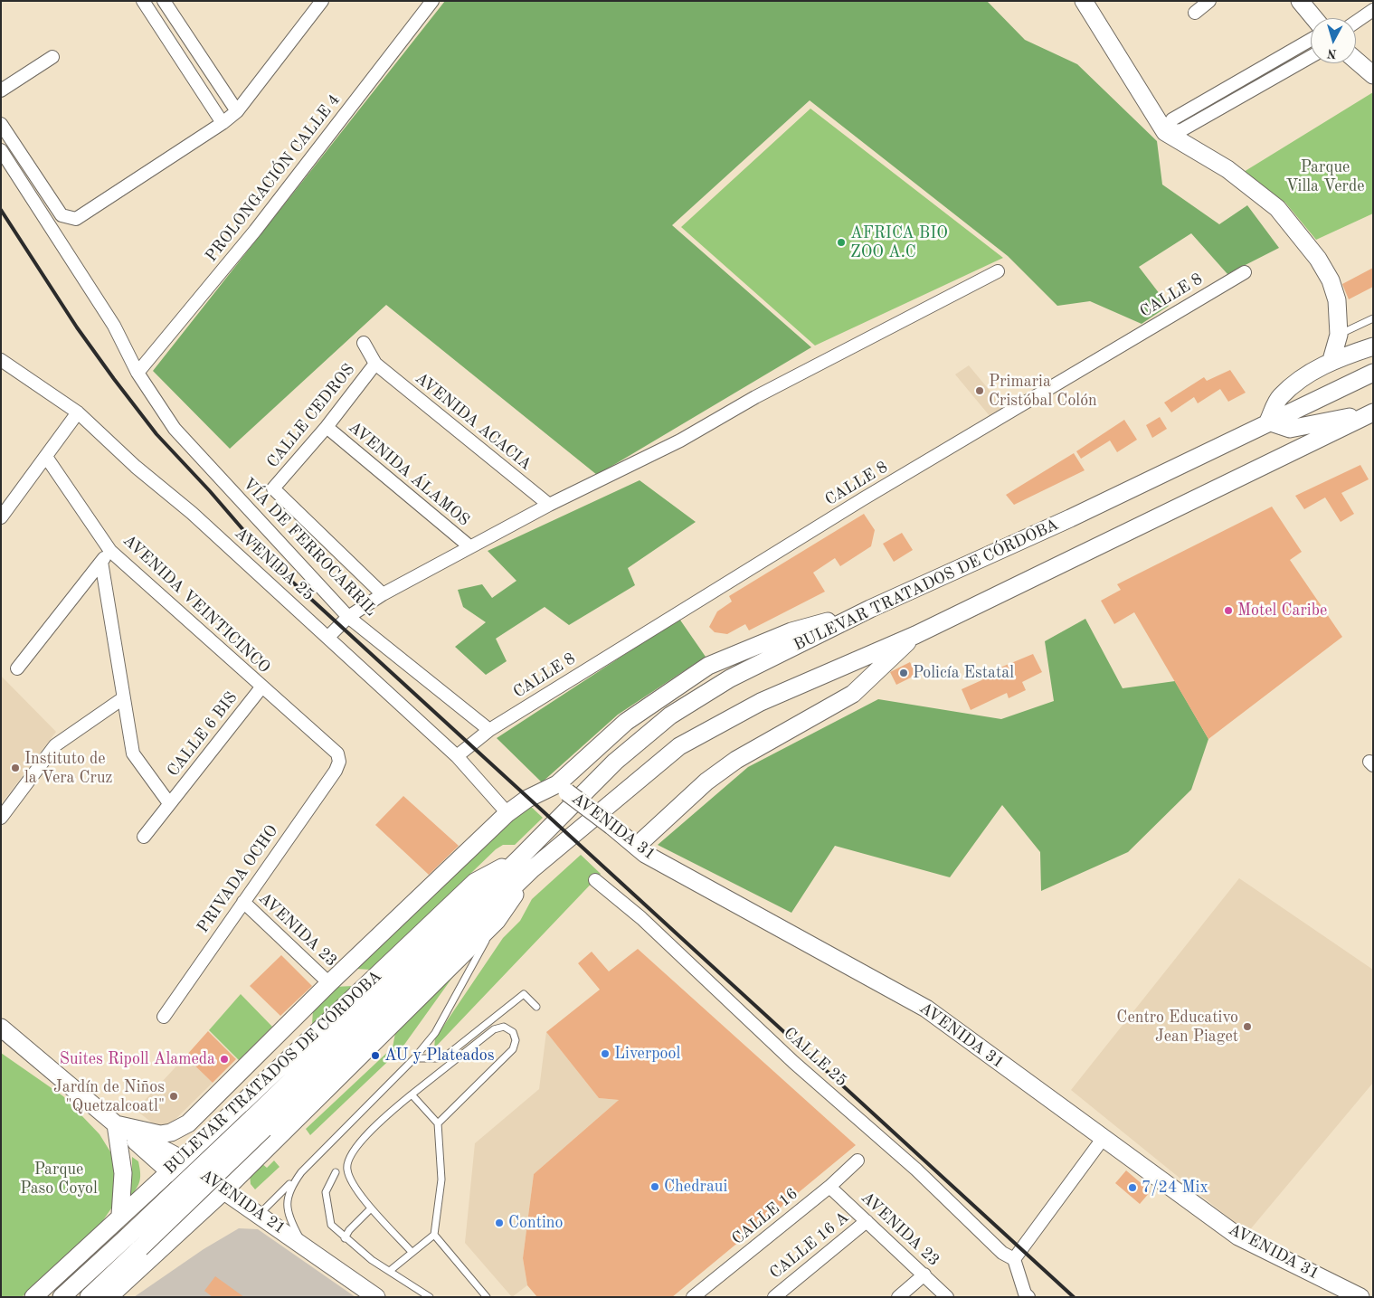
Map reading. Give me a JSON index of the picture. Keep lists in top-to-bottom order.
{
  "streets": {
    "street": [
      "PROLONGACIÓN CALLE 4",
      "CALLE 8",
      "CALLE CEDROS",
      "AVENIDA ACACIA",
      "AVENIDA ÁLAMOS",
      "VÍA DE FERROCARRIL",
      "AVENIDA 25",
      "BULEVAR TRATADOS DE CÓRDOBA",
      "AVENIDA VEINTICINCO",
      "CALLE 6 BIS",
      "AVENIDA 31",
      "PRIVADA OCHO",
      "AVENIDA 23",
      "CALLE 25",
      "AVENIDA 21",
      "CALLE 16",
      "CALLE 16 A"
    ]
  },
  "crossings": [
    ["PROLONGACIÓN CALLE 4", "VÍA DE FERROCARRIL"],
    ["CALLE 8", "VÍA DE FERROCARRIL"],
    ["CALLE CEDROS", "AVENIDA ACACIA"],
    ["CALLE CEDROS", "AVENIDA ÁLAMOS"],
    ["BULEVAR TRATADOS DE CÓRDOBA", "AVENIDA 21"],
    ["AVENIDA VEINTICINCO", "CALLE 6 BIS"],
    ["AVENIDA VEINTICINCO", "PRIVADA OCHO"],
    ["PRIVADA OCHO", "AVENIDA 23"],
    ["AVENIDA 23", "CALLE 16"],
    ["AVENIDA 23", "CALLE 16 A"]
  ],
  "parks": ["Parque Villa Verde", "Parque Paso Coyol"],
  "places": [
    "AFRICA BIO ZOO A.C",
    "Primaria Cristóbal Colón",
    "Motel Caribe",
    "Policía Estatal",
    "Instituto de la Vera Cruz",
    "Centro Educativo Jean Piaget",
    "Liverpool",
    "AU y Plateados",
    "Suites Ripoll Alameda",
    "Jardín de Niños \"Quetzalcoatl\"",
    "Chedraui",
    "7/24 Mix",
    "Contino"
  ],
  "north": "bottom"
}
